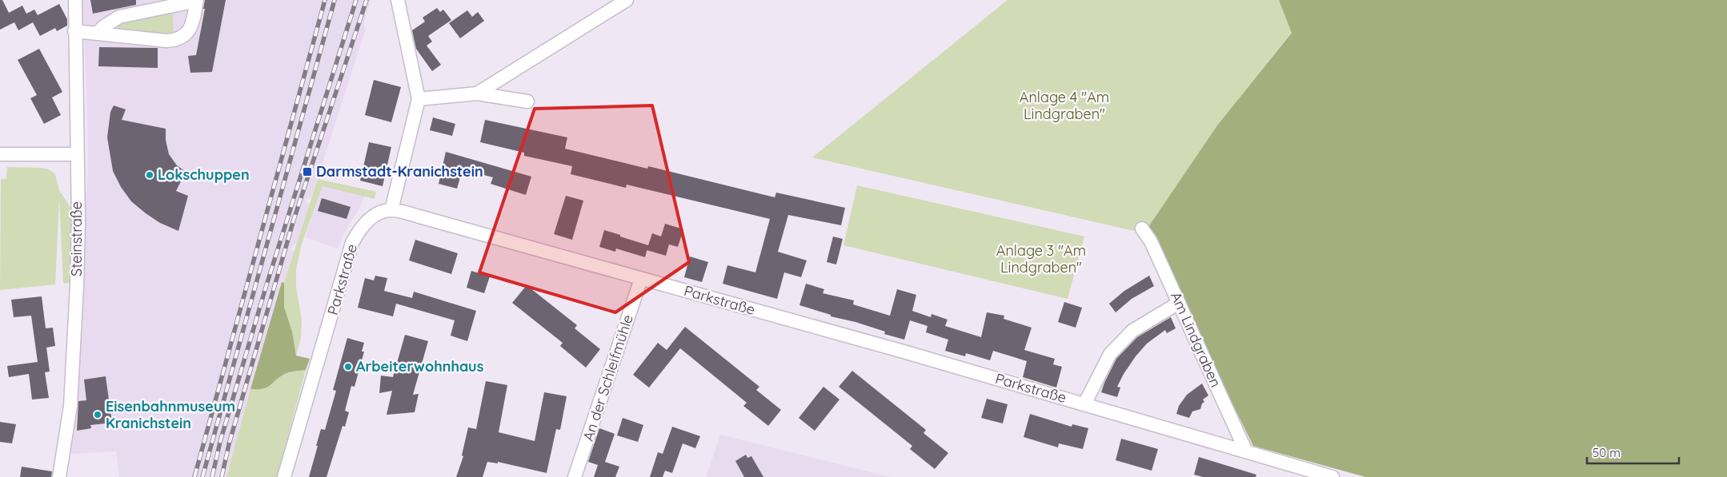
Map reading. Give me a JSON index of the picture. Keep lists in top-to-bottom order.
{
  "streets": {
    "street": [
      "Steinstraße",
      "Parkstraße",
      "Am Lindgraben",
      "An der Schleifmühle"
    ]
  },
  "crossings": [
    ["Parkstraße", "Am Lindgraben"],
    ["Parkstraße", "An der Schleifmühle"]
  ],
  "parks": ["Anlage 4 \"Am Lindgraben\"", "Anlage 3 \"Am Lindgraben\""],
  "places": {
    "transit": ["Darmstadt-Kranichstein"],
    "other": ["Lokschuppen", "Arbeiterwohnhaus", "Eisenbahnmuseum Kranichstein"]
  },
  "scale_bar": "50 m"
}
